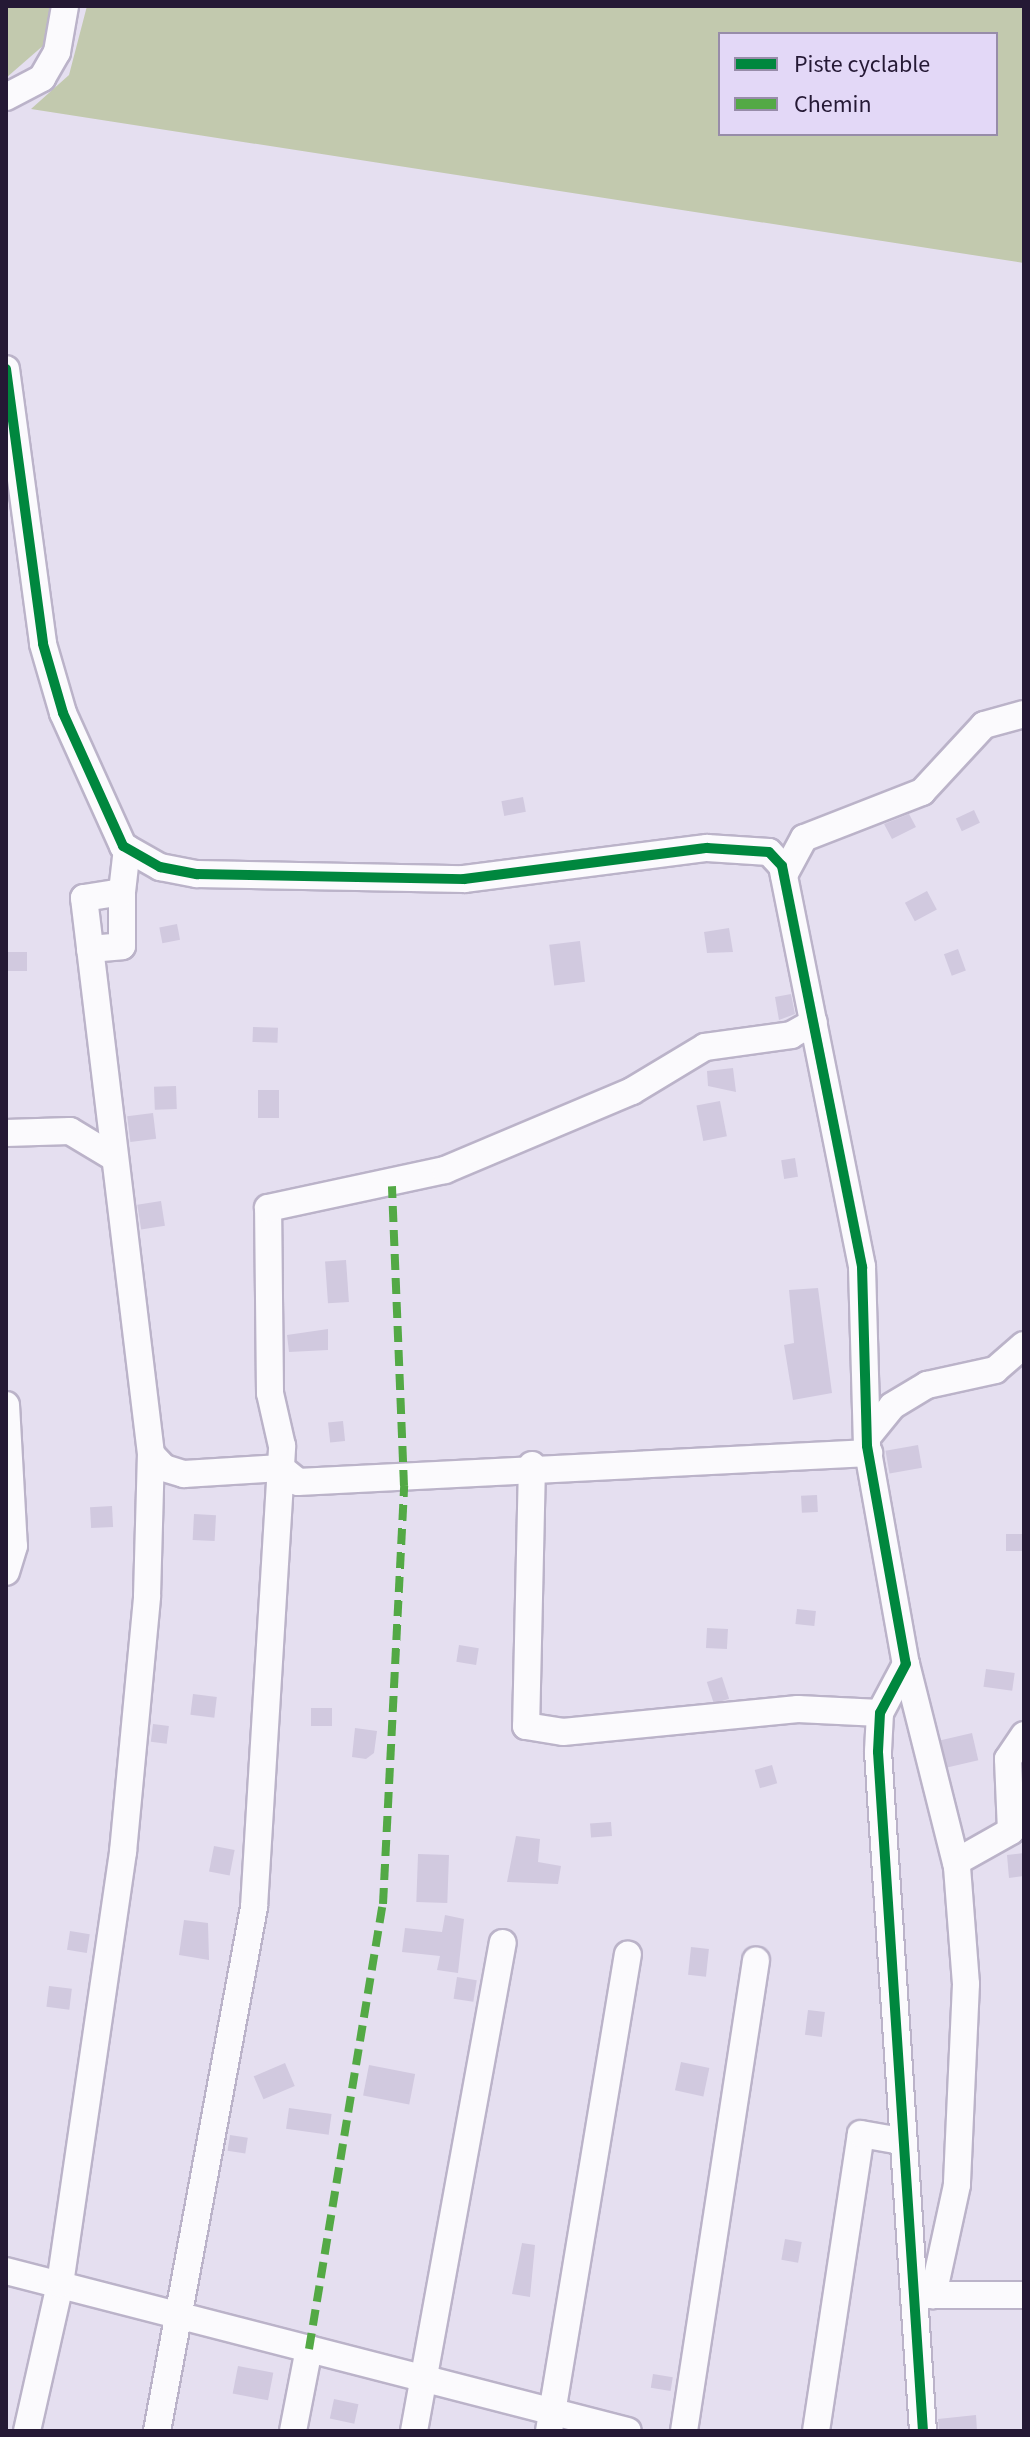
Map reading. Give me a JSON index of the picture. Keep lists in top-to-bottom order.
{
  "legend": ["Piste cyclable", "Chemin"]
}
